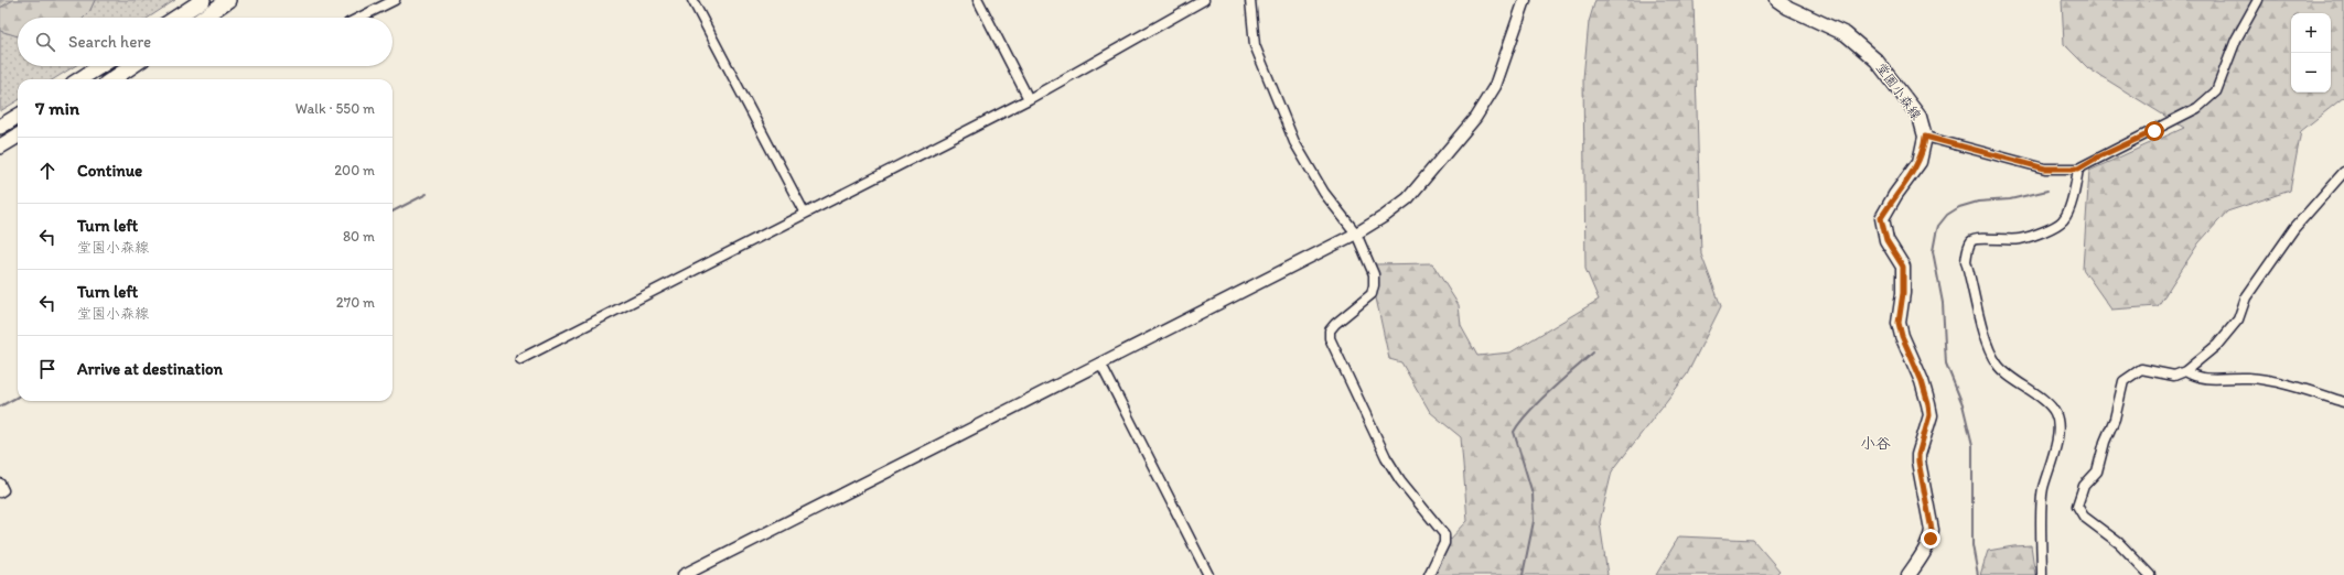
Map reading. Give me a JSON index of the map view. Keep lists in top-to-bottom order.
{
  "streets": {
    "main road": ["堂園小森線"]
  },
  "districts": ["小谷"],
  "page": {
    "map_buttons": ["+", "−"],
    "search": "Search here",
    "heading": ["7 min", "Walk · 550 m"],
    "list": [
      ["Continue", "200 m"],
      ["Turn left", "堂園小森線", "80 m"],
      ["Turn left", "堂園小森線", "270 m"],
      "Arrive at destination"
    ]
  }
}
